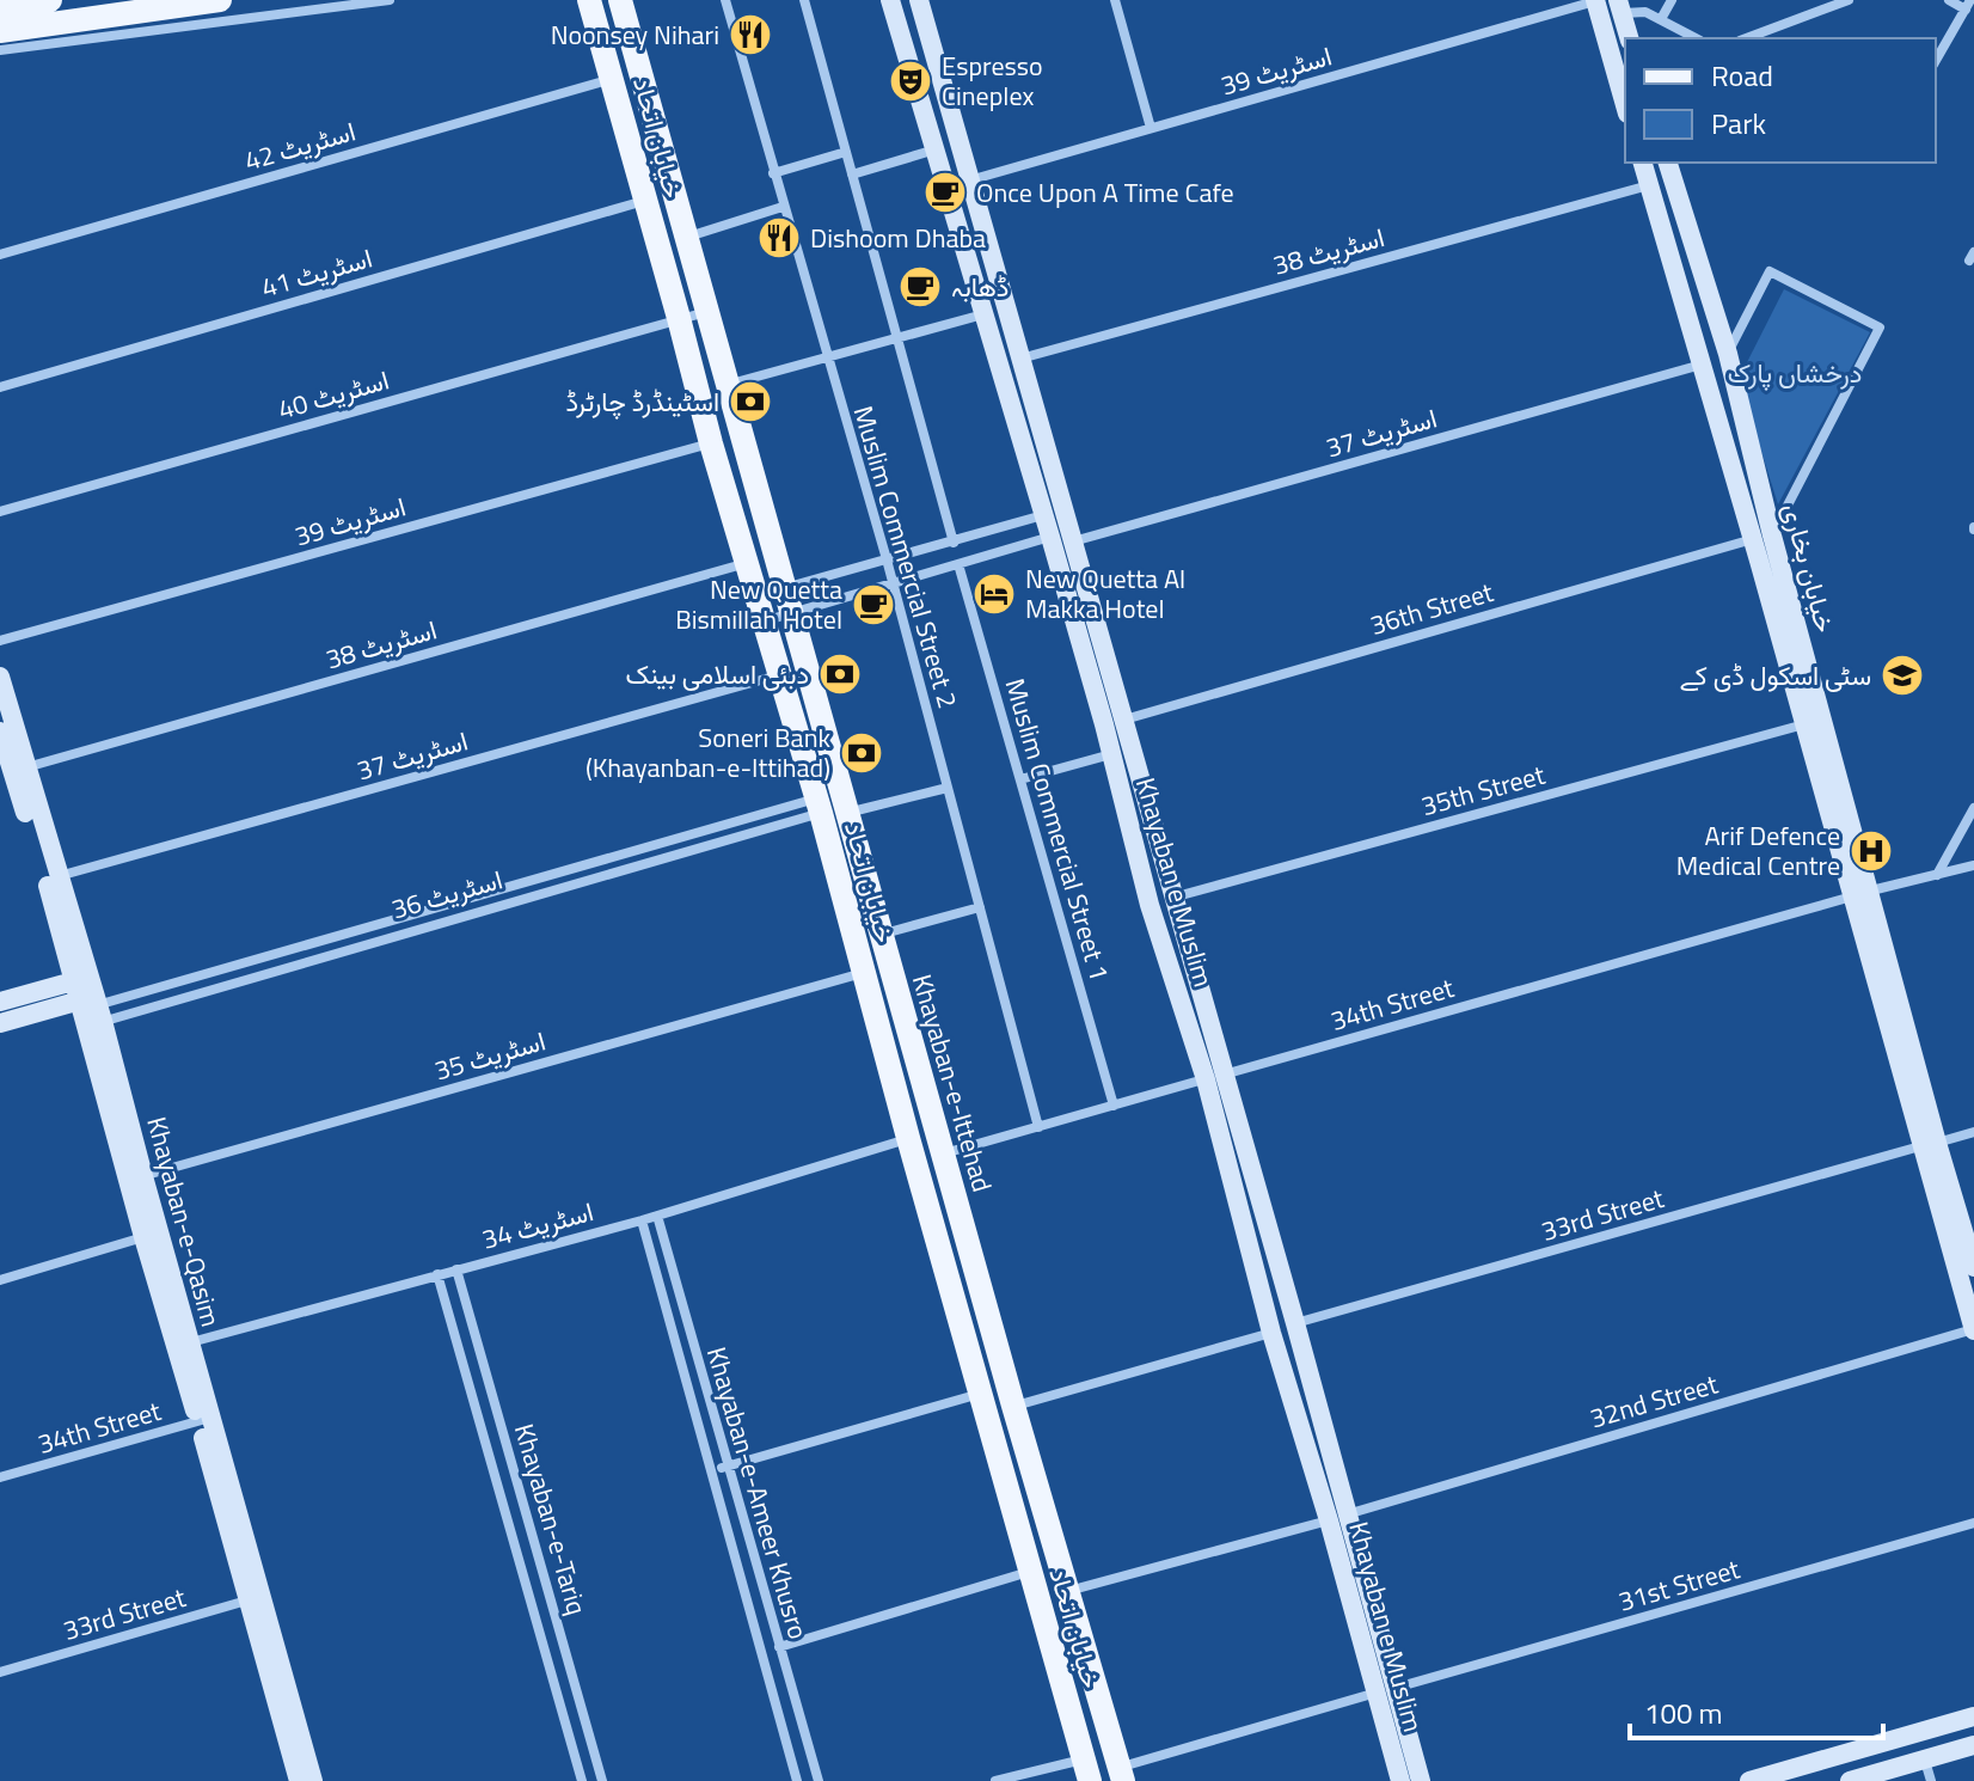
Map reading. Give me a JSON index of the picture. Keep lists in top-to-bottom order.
{
  "streets": {
    "main road": ["خیابان اتحاد", "Khayaban-e-Ittehad"],
    "street": [
      "اسٹریٹ 39",
      "اسٹریٹ 42",
      "اسٹریٹ 38",
      "اسٹریٹ 41",
      "اسٹریٹ 40",
      "اسٹریٹ 37",
      "Muslim Commercial Street 2",
      "خیابان بخاری",
      "36th Street",
      "35th Street",
      "Muslim Commercial Street 1",
      "Khayaban e Muslim",
      "اسٹریٹ 36",
      "34th Street",
      "اسٹریٹ 35",
      "33rd Street",
      "Khayaban-e-Qasim",
      "اسٹریٹ 34",
      "32nd Street",
      "Khayaban-e-Ameer Khusro",
      "Khayaban-e-Tariq",
      "31st Street"
    ]
  },
  "crossings": [
    ["اسٹریٹ 39", "خیابان اتحاد"],
    ["اسٹریٹ 39", "Khayaban e Muslim"],
    ["خیابان اتحاد", "اسٹریٹ 42"],
    ["خیابان اتحاد", "اسٹریٹ 38"],
    ["خیابان اتحاد", "اسٹریٹ 41"],
    ["خیابان اتحاد", "اسٹریٹ 40"],
    ["خیابان اتحاد", "اسٹریٹ 37"],
    ["خیابان اتحاد", "اسٹریٹ 36"],
    ["خیابان اتحاد", "اسٹریٹ 35"],
    ["خیابان اتحاد", "Khayaban-e-Ittehad"],
    ["خیابان اتحاد", "اسٹریٹ 34"],
    ["اسٹریٹ 38", "خیابان بخاری"],
    ["اسٹریٹ 38", "Khayaban e Muslim"],
    ["اسٹریٹ 38", "Khayaban-e-Qasim"],
    ["اسٹریٹ 37", "خیابان بخاری"],
    ["اسٹریٹ 37", "Khayaban e Muslim"],
    ["اسٹریٹ 37", "Khayaban-e-Qasim"],
    ["Muslim Commercial Street 2", "34th Street"],
    ["خیابان بخاری", "36th Street"],
    ["خیابان بخاری", "35th Street"],
    ["خیابان بخاری", "34th Street"],
    ["خیابان بخاری", "33rd Street"],
    ["36th Street", "Khayaban e Muslim"],
    ["35th Street", "Khayaban e Muslim"],
    ["Muslim Commercial Street 1", "34th Street"],
    ["Khayaban e Muslim", "34th Street"],
    ["Khayaban e Muslim", "33rd Street"],
    ["Khayaban e Muslim", "32nd Street"],
    ["Khayaban e Muslim", "31st Street"],
    ["اسٹریٹ 36", "Khayaban-e-Qasim"],
    ["34th Street", "Khayaban-e-Ittehad"],
    ["34th Street", "Khayaban-e-Qasim"],
    ["اسٹریٹ 35", "Khayaban-e-Qasim"],
    ["Khayaban-e-Ittehad", "32nd Street"],
    ["Khayaban-e-Ittehad", "31st Street"],
    ["33rd Street", "Khayaban-e-Qasim"],
    ["Khayaban-e-Qasim", "اسٹریٹ 34"],
    ["اسٹریٹ 34", "Khayaban-e-Ameer Khusro"],
    ["اسٹریٹ 34", "Khayaban-e-Tariq"]
  ],
  "parks": ["درخشاں پارک"],
  "places": {
    "restaurant": ["Noonsey Nihari", "Dishoom Dhaba"],
    "theatre": ["Espresso Cineplex"],
    "cafe": ["Once Upon A Time Cafe", "ڈھابہ", "New Quetta Bismillah Hotel"],
    "bank": ["اسٹینڈرڈ چارٹرڈ", "دبئی اسلامی بینک", "Soneri Bank (Khayanban-e-Ittihad)"],
    "hotel": ["New Quetta Al Makka Hotel"],
    "school or university": ["سٹی اسکول ڈی کے"],
    "hospital": ["Arif Defence Medical Centre"]
  },
  "legend": ["Road", "Park"],
  "scale_bar": "100 m"
}
